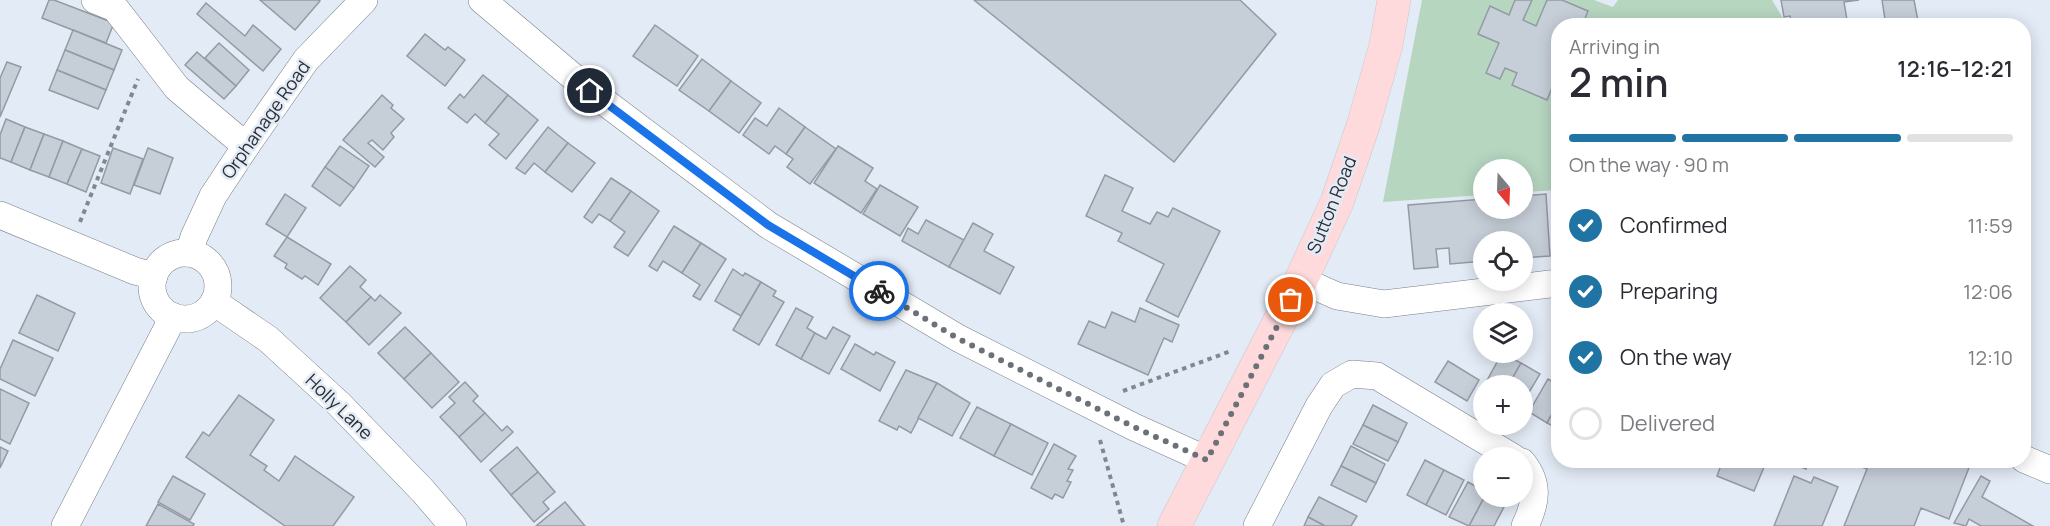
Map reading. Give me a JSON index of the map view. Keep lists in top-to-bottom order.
{
  "streets": {
    "main road": ["Sutton Road"],
    "street": ["Orphanage Road", "Holly Lane"]
  },
  "crossings": [
    ["Orphanage Road", "Holly Lane"]
  ],
  "north": "bottom",
  "page": {
    "heading": ["2 min", "Arriving in", "12:16–12:21"],
    "bar": "On the way · 90 m",
    "map_buttons": ["+", "−"],
    "list": [
      ["Confirmed", "11:59"],
      ["Preparing", "12:06"],
      ["On the way", "12:10"],
      "Delivered"
    ]
  }
}
